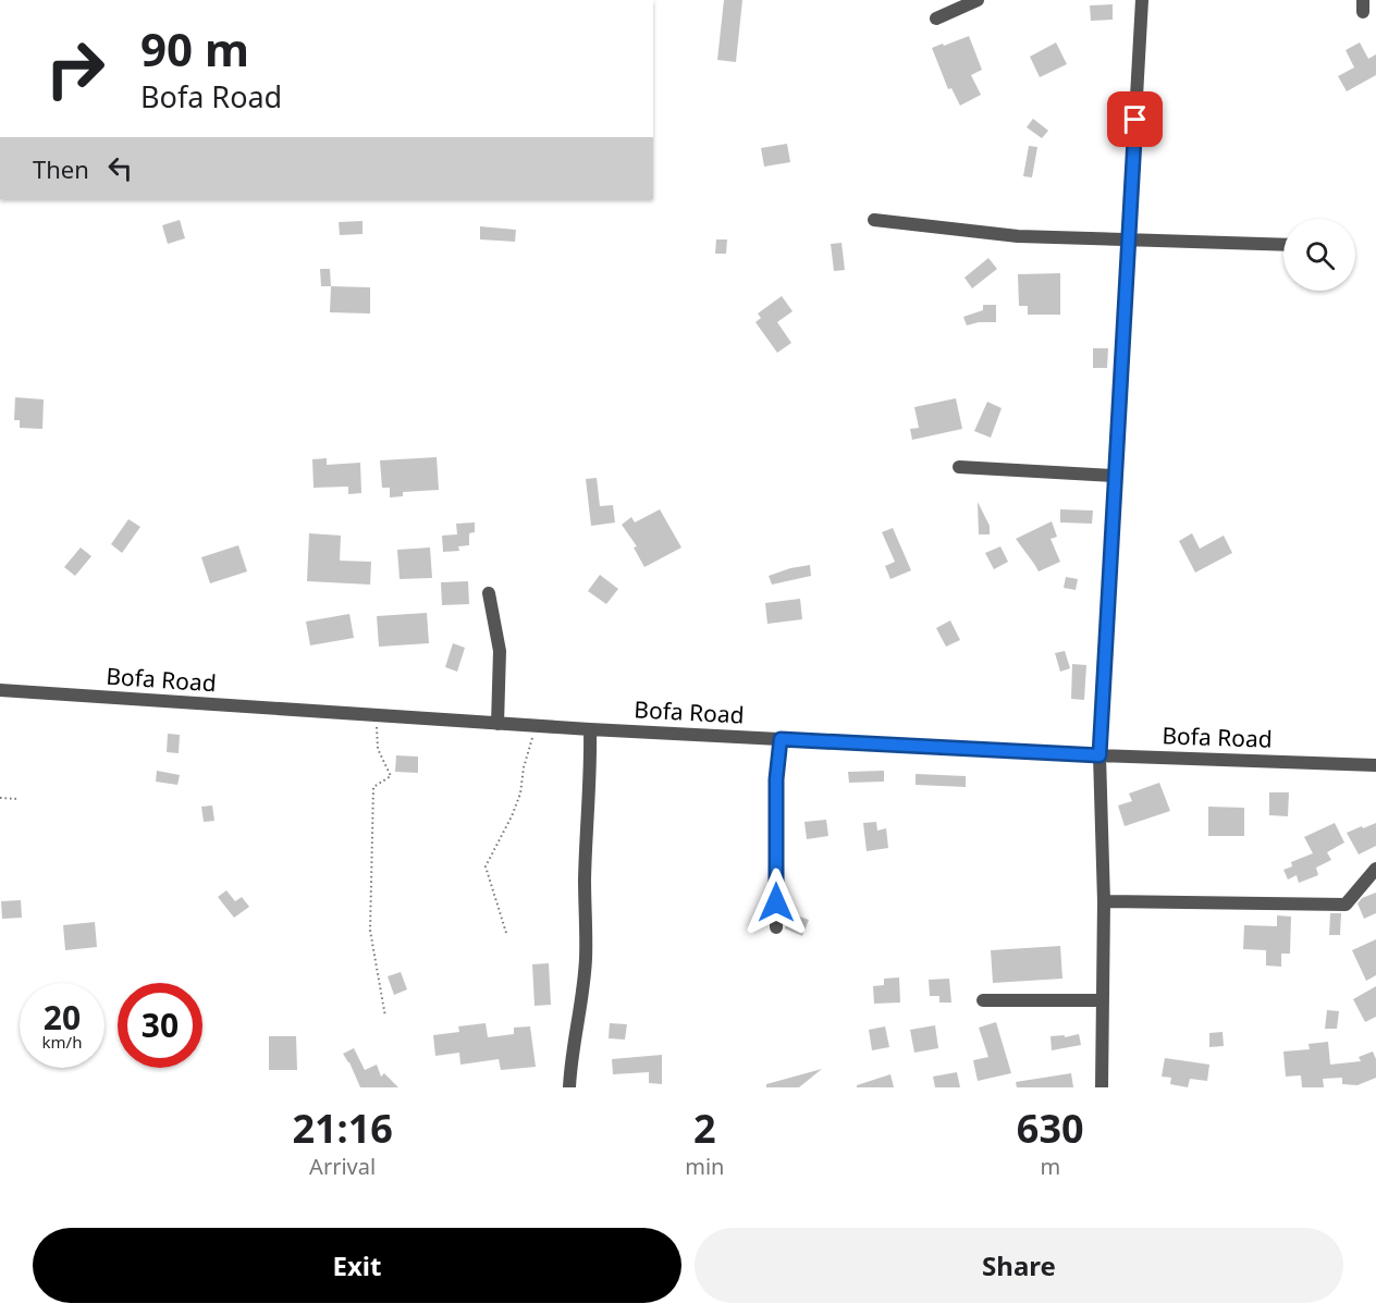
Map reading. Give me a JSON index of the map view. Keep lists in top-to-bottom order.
{
  "streets": {
    "street": ["Bofa Road"]
  },
  "page": {
    "turn": ["90 m", "Bofa Road"],
    "then": "Then",
    "speed": "20 km/h",
    "limit": "30",
    "eta": [
      "21:16",
      "Arrival",
      "2",
      "min",
      "630",
      "m"
    ],
    "buttons": ["Exit", "Share"]
  }
}
